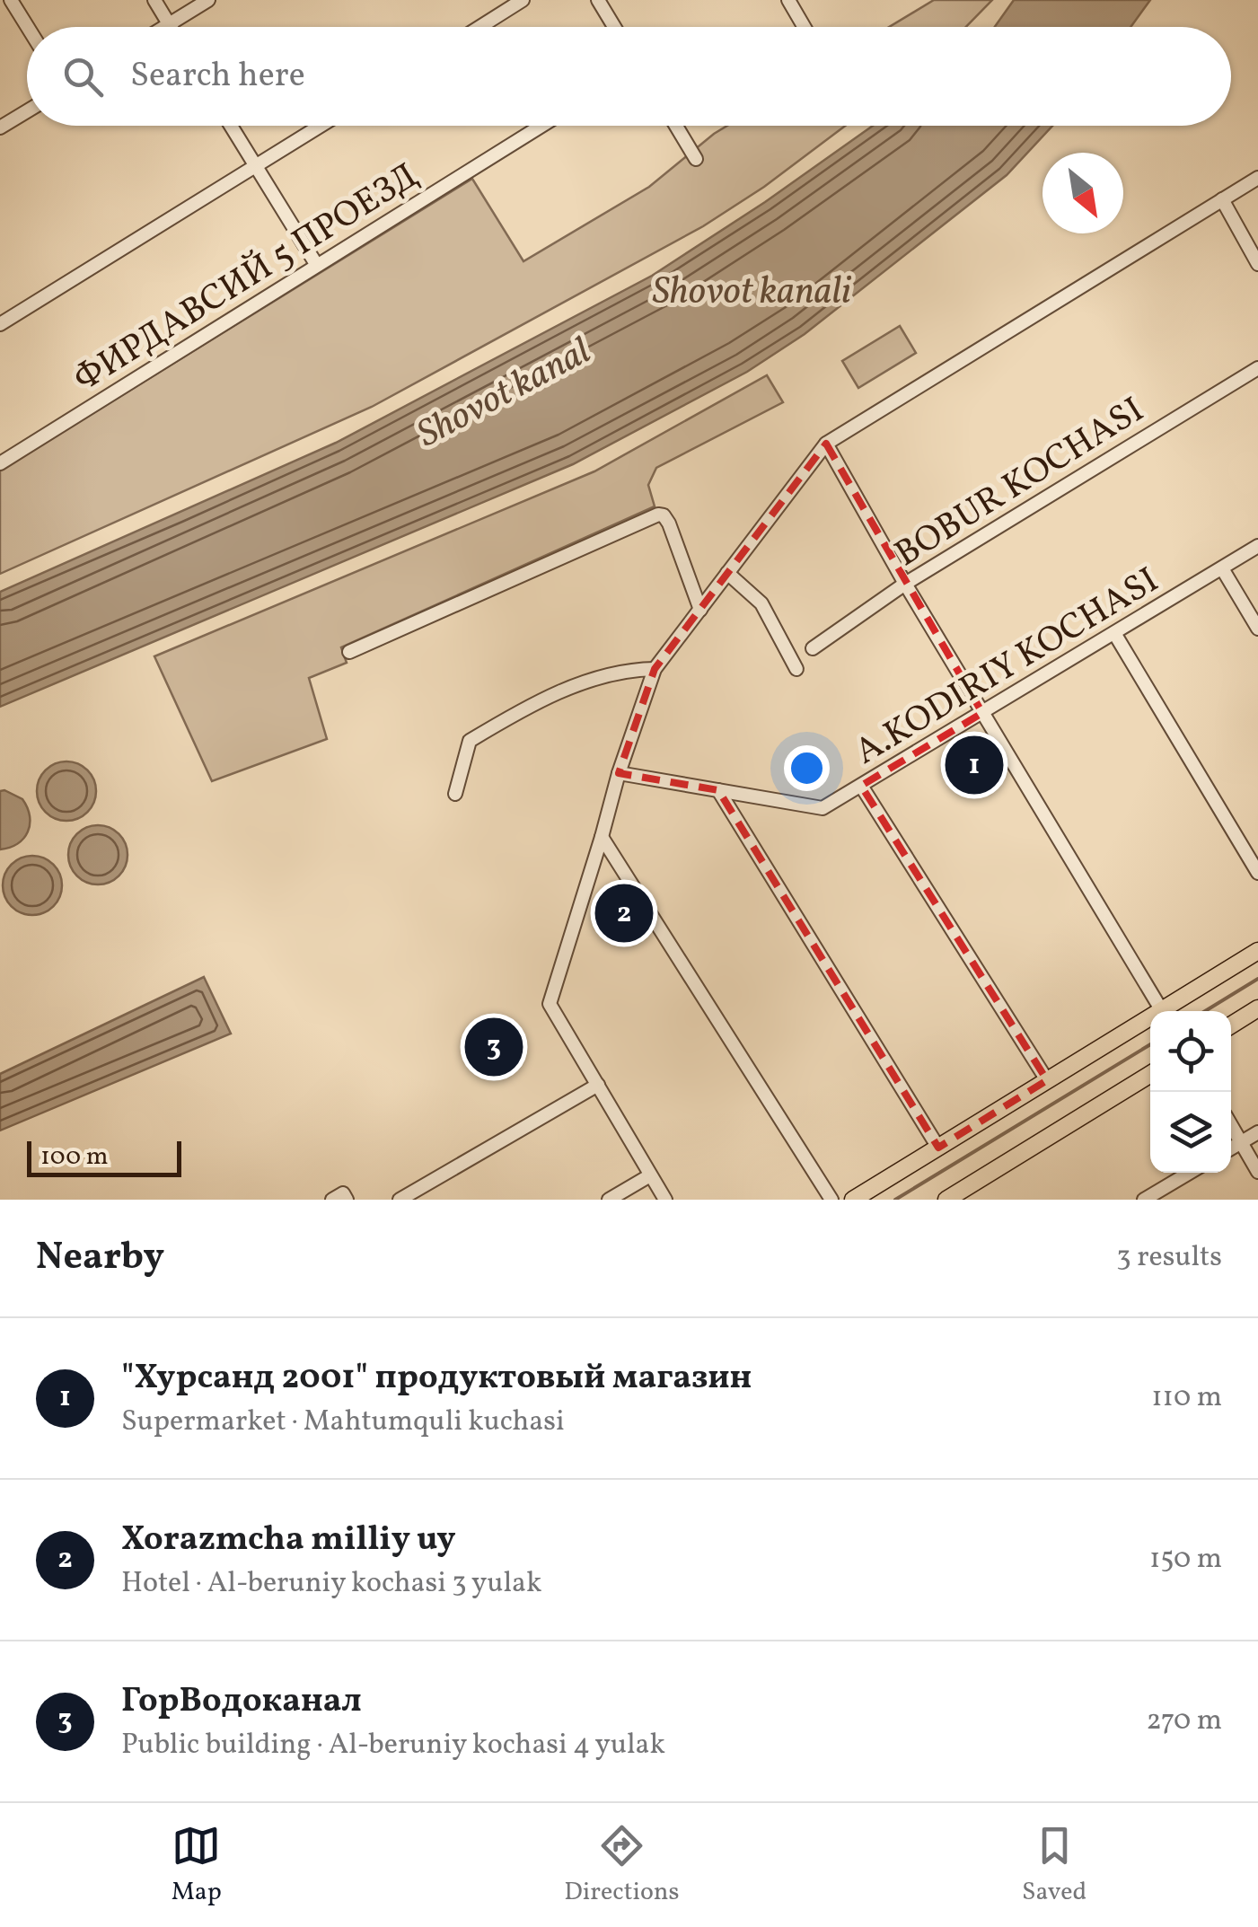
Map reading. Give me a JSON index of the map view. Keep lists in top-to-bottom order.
{
  "streets": {
    "street": ["ФИРДАВСИЙ 5 ПРОЕЗД", "BOBUR KOCHASI", "A.KODIRIY KOCHASI"]
  },
  "water": ["Shovot kanali", "Shovot kanal"],
  "scale_bar": "100 m",
  "north": "bottom right",
  "page": {
    "search": "Search here",
    "pins": ["1", "2", "3"],
    "scale": "100 m",
    "heading": ["Nearby", "3 results"],
    "list": [
      {
        "mark": "1",
        "name": "\"Хурсанд 2001\" продуктовый магазин",
        "note": "Supermarket · Mahtumquli kuchasi",
        "value": "110 m"
      },
      {
        "mark": "2",
        "name": "Xorazmcha milliy uy",
        "note": "Hotel · Al-beruniy kochasi 3 yulak",
        "value": "150 m"
      },
      {
        "mark": "3",
        "name": "ГорВодоканал",
        "note": "Public building · Al-beruniy kochasi 4 yulak",
        "value": "270 m"
      }
    ],
    "nav": ["Map", "Directions", "Saved"]
  }
}
